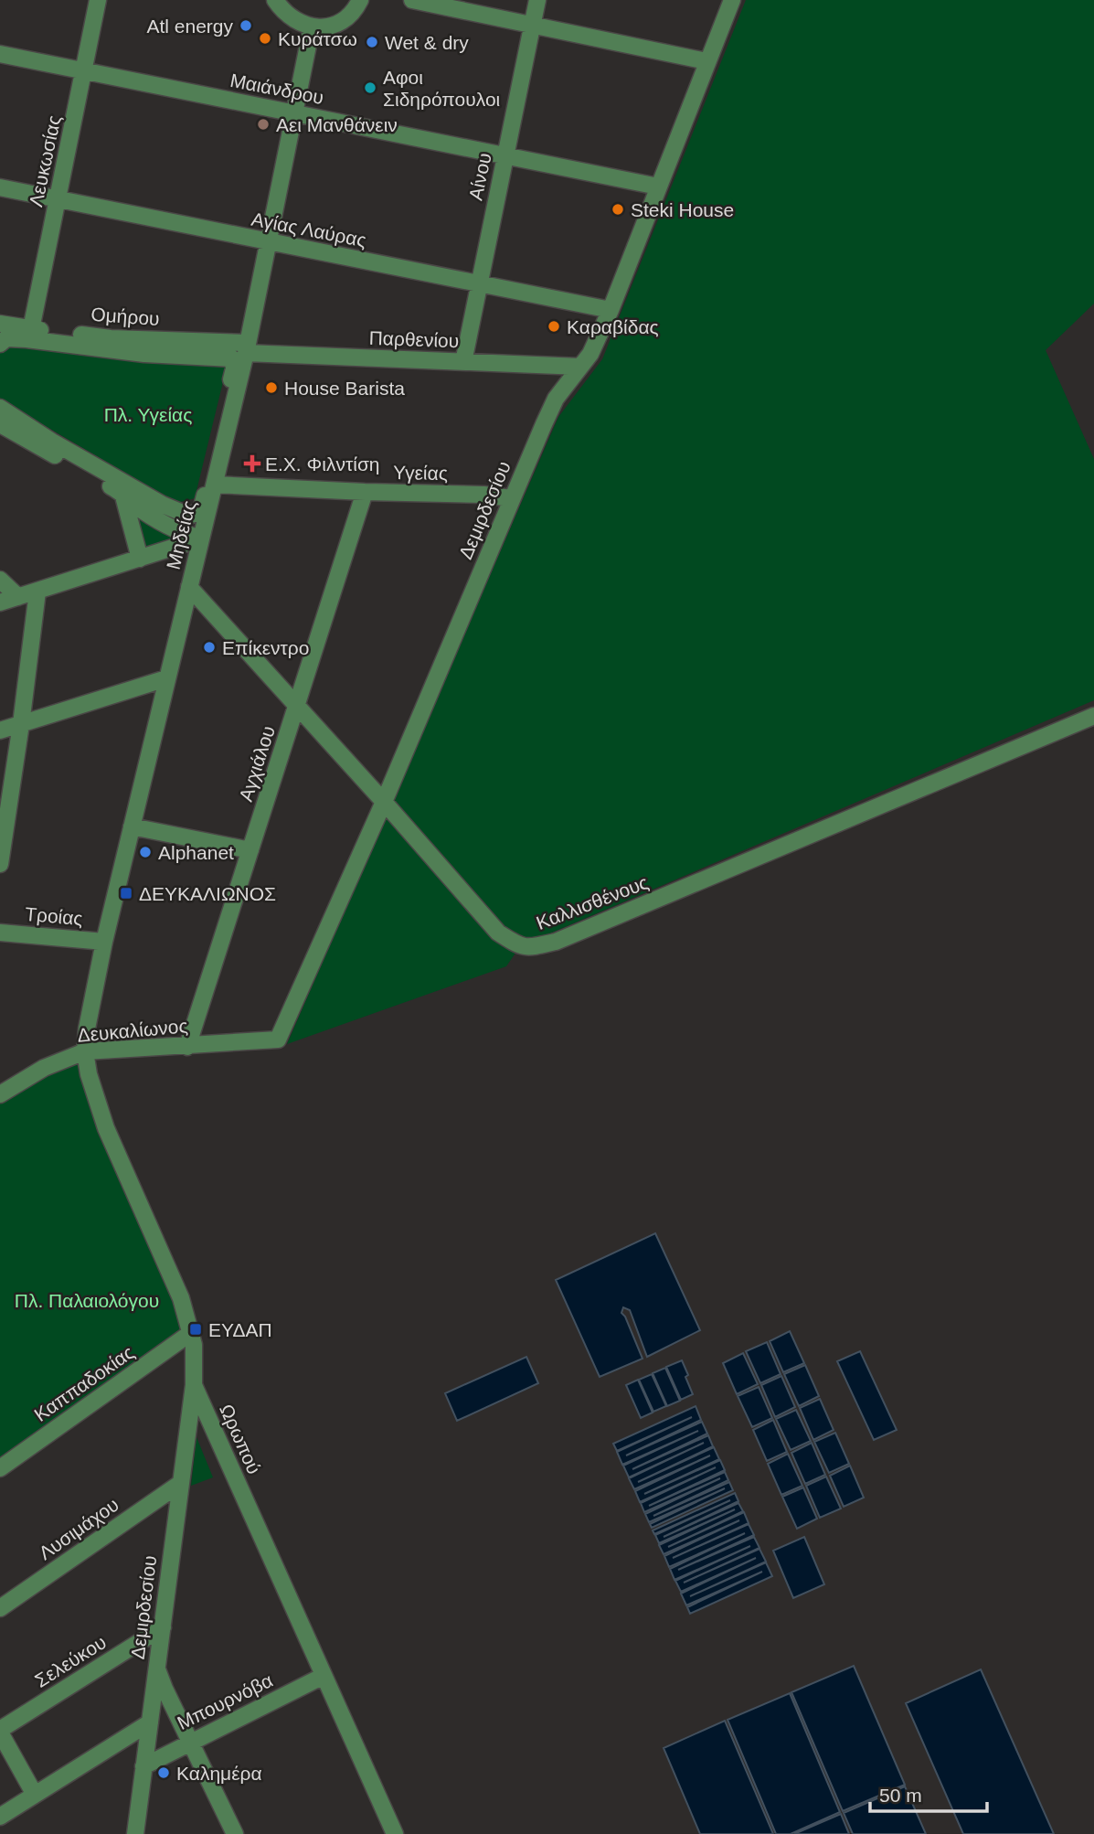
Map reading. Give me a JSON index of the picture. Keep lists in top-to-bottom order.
{
  "streets": {
    "street": [
      "Μαιάνδρου",
      "Λευκωσίας",
      "Αίνου",
      "Αγίας Λαύρας",
      "Ομήρου",
      "Παρθενίου",
      "Υγείας",
      "Δεμιρδεσίου",
      "Μηδείας",
      "Αγχιάλου",
      "Καλλισθένους",
      "Τροίας",
      "Δευκαλίωνος",
      "Καππαδοκίας",
      "Ωρωπού",
      "Λυσιμάχου",
      "Σελεύκου",
      "Μπουρνόβα"
    ]
  },
  "crossings": [
    ["Μαιάνδρου", "Λευκωσίας"],
    ["Μαιάνδρου", "Αίνου"],
    ["Μαιάνδρου", "Δεμιρδεσίου"],
    ["Μαιάνδρου", "Μηδείας"],
    ["Λευκωσίας", "Αγίας Λαύρας"],
    ["Λευκωσίας", "Ομήρου"],
    ["Αίνου", "Αγίας Λαύρας"],
    ["Αίνου", "Παρθενίου"],
    ["Αγίας Λαύρας", "Δεμιρδεσίου"],
    ["Αγίας Λαύρας", "Μηδείας"],
    ["Ομήρου", "Παρθενίου"],
    ["Ομήρου", "Μηδείας"],
    ["Παρθενίου", "Δεμιρδεσίου"],
    ["Παρθενίου", "Μηδείας"],
    ["Υγείας", "Δεμιρδεσίου"],
    ["Υγείας", "Μηδείας"],
    ["Υγείας", "Αγχιάλου"],
    ["Δεμιρδεσίου", "Καλλισθένους"],
    ["Δεμιρδεσίου", "Δευκαλίωνος"],
    ["Δεμιρδεσίου", "Ωρωπού"],
    ["Δεμιρδεσίου", "Λυσιμάχου"],
    ["Δεμιρδεσίου", "Σελεύκου"],
    ["Δεμιρδεσίου", "Μπουρνόβα"],
    ["Μηδείας", "Καλλισθένους"],
    ["Μηδείας", "Τροίας"],
    ["Μηδείας", "Δευκαλίωνος"],
    ["Μηδείας", "Ωρωπού"],
    ["Αγχιάλου", "Καλλισθένους"],
    ["Αγχιάλου", "Δευκαλίωνος"],
    ["Δευκαλίωνος", "Ωρωπού"],
    ["Καππαδοκίας", "Ωρωπού"],
    ["Ωρωπού", "Μπουρνόβα"]
  ],
  "parks": ["Πλ. Υγείας", "Πλ. Παλαιολόγου"],
  "places": {
    "other": [
      "Atl energy",
      "Κυράτσω",
      "Wet & dry",
      "Αφοι Σιδηρόπουλοι",
      "Αει Μανθάνειν",
      "Steki House",
      "Καραβίδας",
      "House Barista",
      "Επίκεντρο",
      "Alphanet",
      "Καλημέρα"
    ],
    "health": ["Ε.Χ. Φιλντίση"],
    "transit": ["ΔΕΥΚΑΛΙΩΝΟΣ", "ΕΥΔΑΠ"]
  },
  "scale_bar": "50 m"
}
